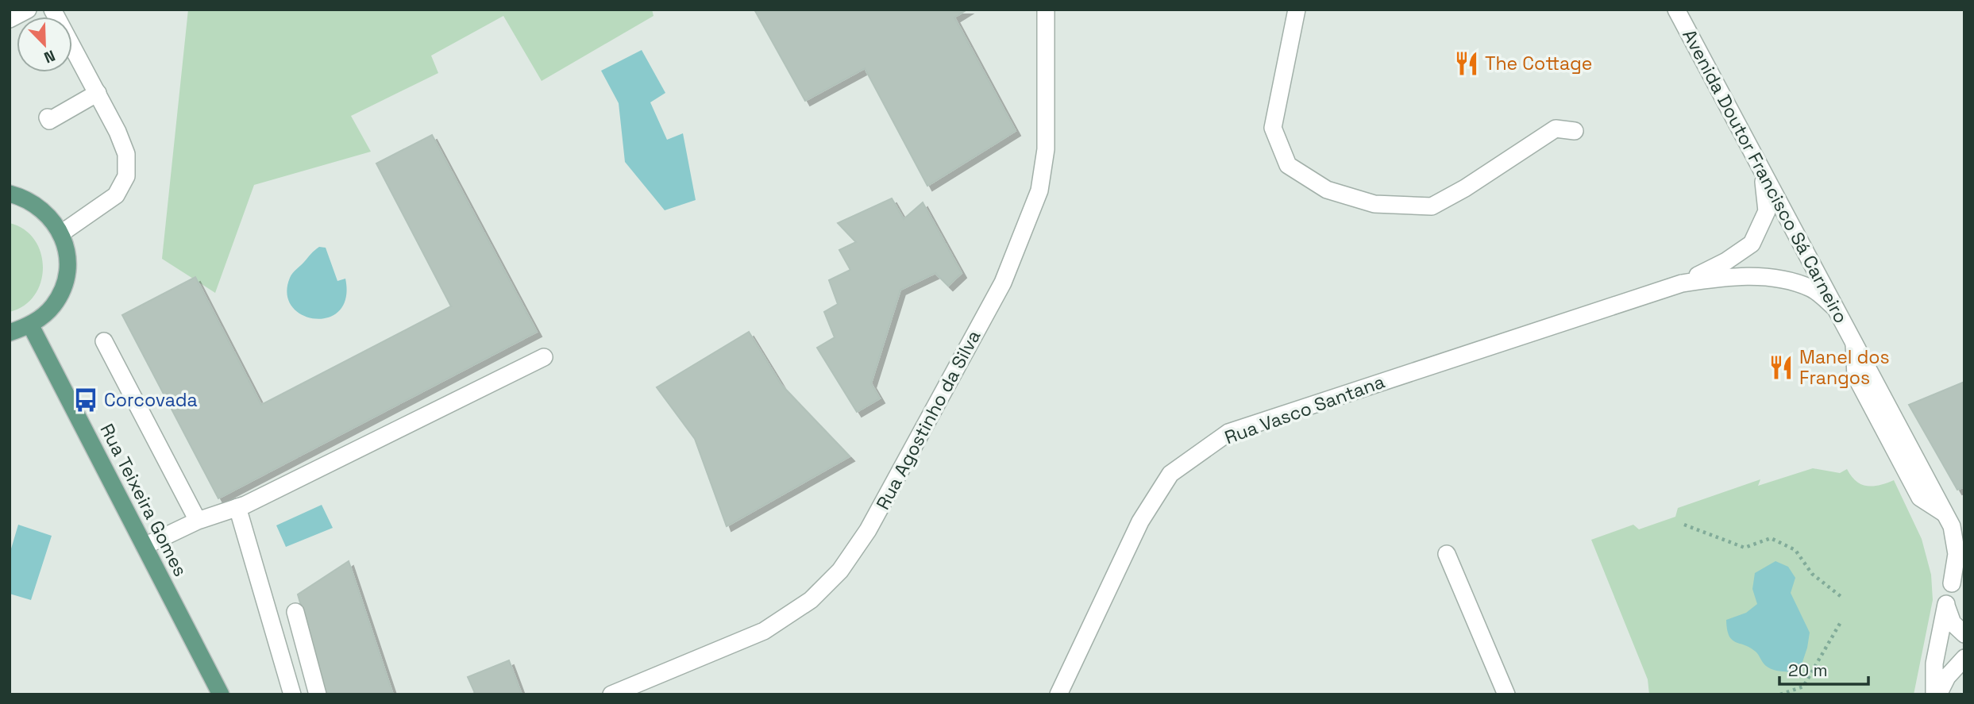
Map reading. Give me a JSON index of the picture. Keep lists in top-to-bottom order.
{
  "streets": {
    "main road": ["Rua Teixeira Gomes"],
    "street": ["Avenida Doutor Francisco Sá Carneiro", "Rua Vasco Santana", "Rua Agostinho da Silva"]
  },
  "crossings": [
    ["Avenida Doutor Francisco Sá Carneiro", "Rua Vasco Santana"]
  ],
  "places": {
    "restaurant": ["The Cottage", "Manel dos Frangos"],
    "bus stop": ["Corcovada"]
  },
  "scale_bar": "20 m",
  "north": "bottom right"
}
